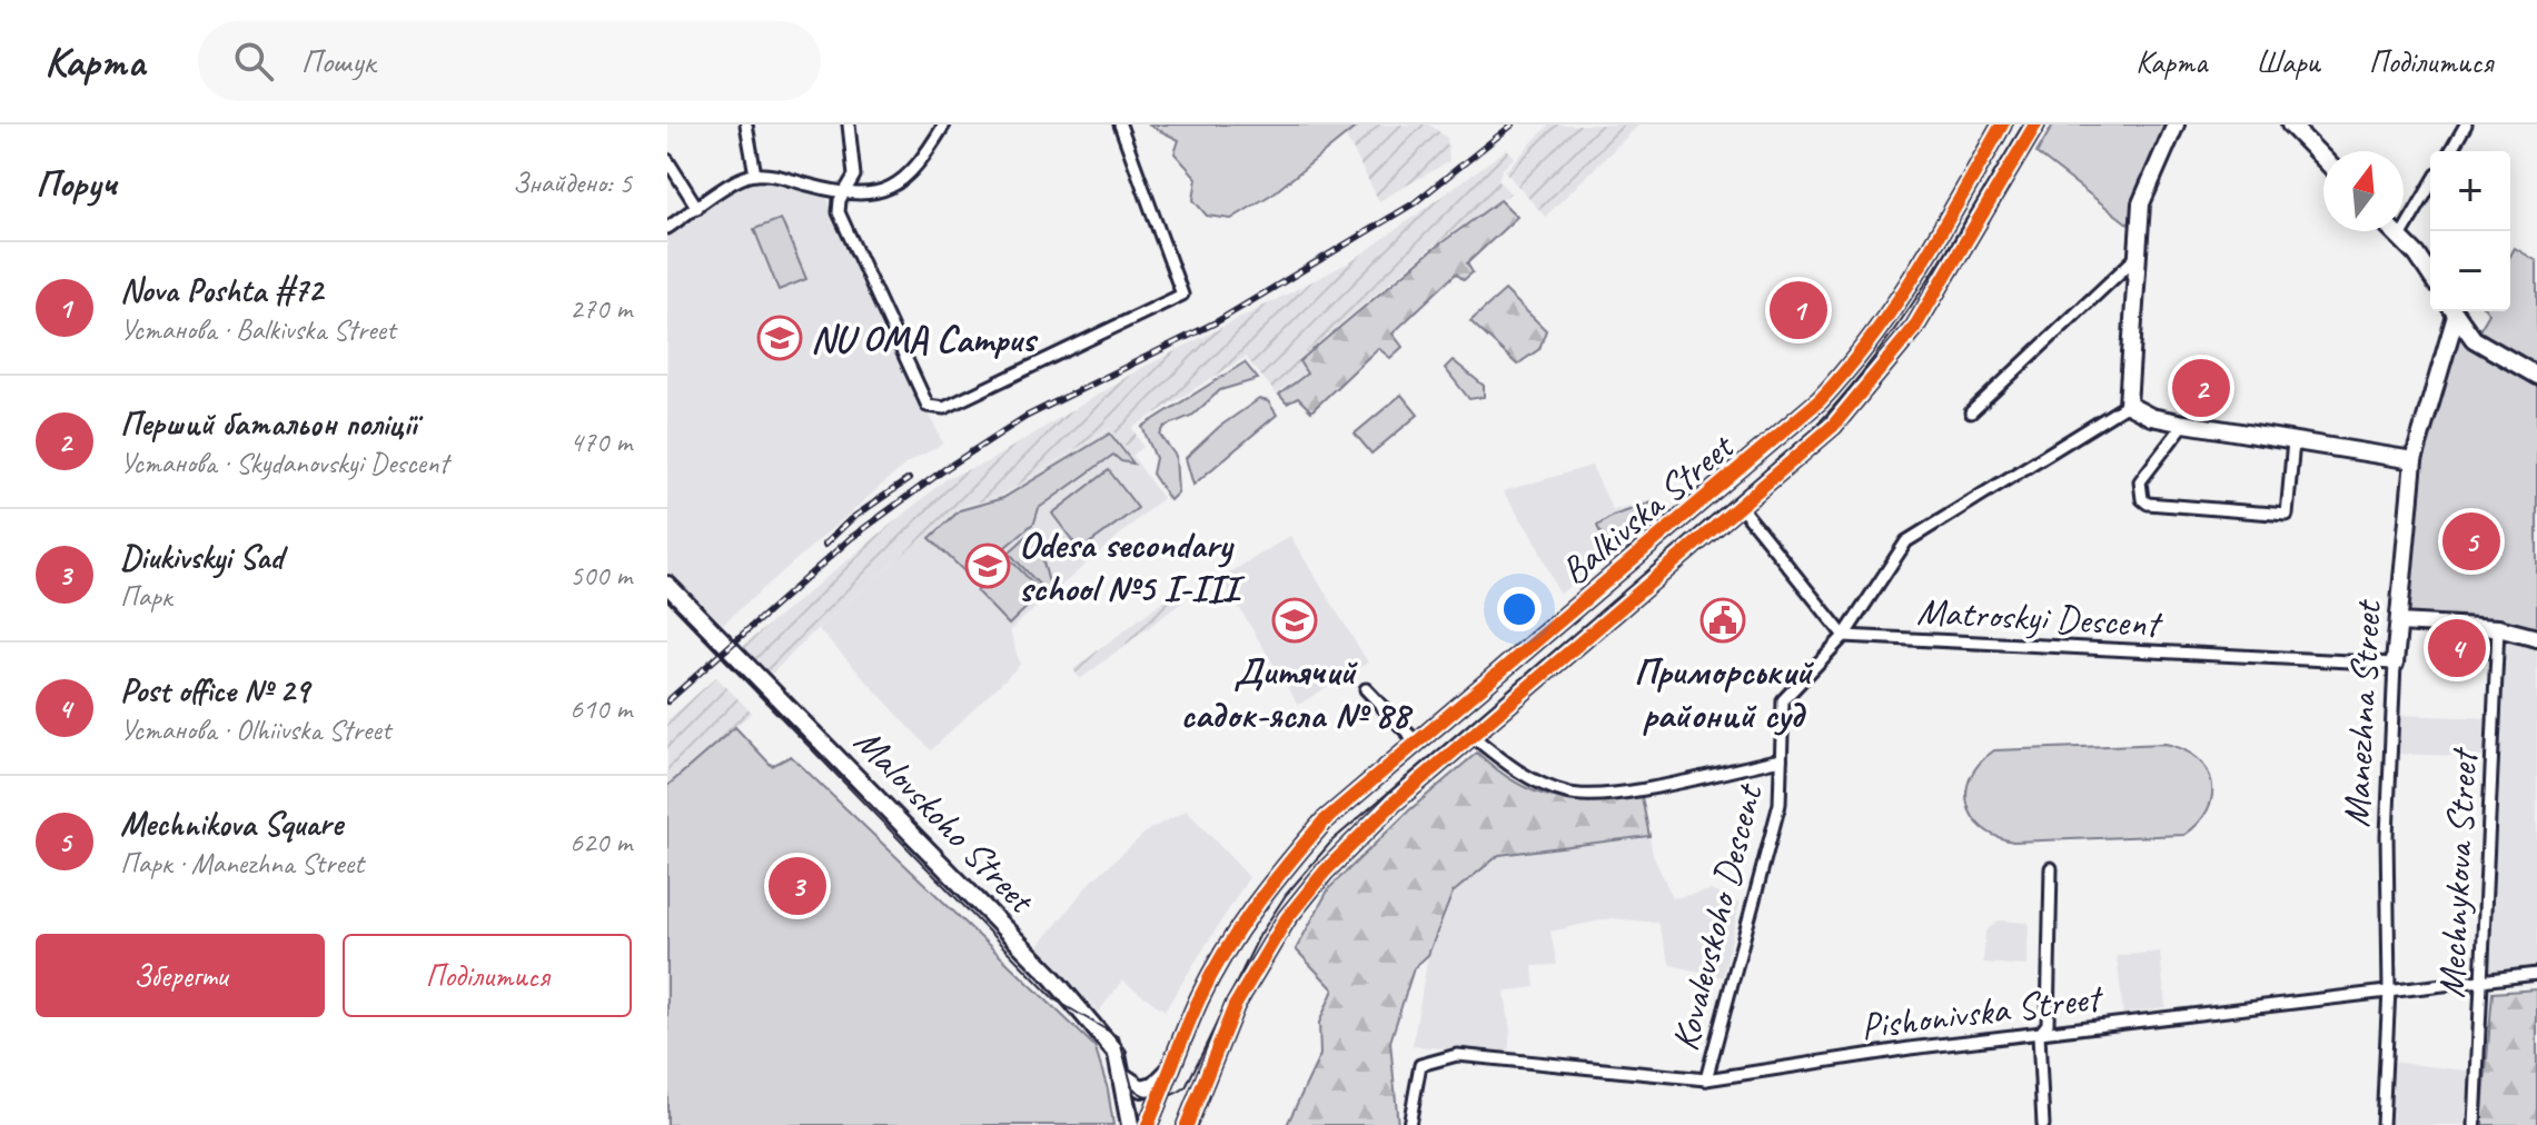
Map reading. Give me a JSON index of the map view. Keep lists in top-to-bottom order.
{
  "streets": {
    "main road": ["Balkivska Street", "Manezhna Street", "Malovskoho Street"],
    "street": [
      "Matroskyi Descent",
      "Mechnykova Street",
      "Kovalevskoho Descent",
      "Pishonivska Street"
    ]
  },
  "crossings": [
    ["Matroskyi Descent", "Manezhna Street"],
    ["Matroskyi Descent", "Kovalevskoho Descent"],
    ["Manezhna Street", "Pishonivska Street"],
    ["Mechnykova Street", "Pishonivska Street"],
    ["Kovalevskoho Descent", "Pishonivska Street"]
  ],
  "places": {
    "school or university": ["NU OMA Campus", "Odesa secondary school №5 I-III", "Дитячий садок-ясла № 88"],
    "public building": ["Приморський районий суд"]
  },
  "north": "top",
  "page": {
    "header": "Карта",
    "search": "Пошук",
    "nav": ["Карта", "Шари", "Поділитися"],
    "heading": ["Поруч", "Знайдено: 5"],
    "map_buttons": ["+", "−"],
    "list": [
      {
        "mark": "1",
        "name": "Nova Poshta #72",
        "note": "Установа · Balkivska Street",
        "value": "270 m"
      },
      {
        "mark": "2",
        "name": "Перший батальон поліції",
        "note": "Установа · Skydanovskyi Descent",
        "value": "470 m"
      },
      {
        "mark": "3",
        "name": "Diukivskyi Sad",
        "note": "Парк",
        "value": "500 m"
      },
      {
        "mark": "4",
        "name": "Post office № 29",
        "note": "Установа · Olhiivska Street",
        "value": "610 m"
      },
      {
        "mark": "5",
        "name": "Mechnikova Square",
        "note": "Парк · Manezhna Street",
        "value": "620 m"
      }
    ],
    "pins": [
      "1",
      "2",
      "5",
      "4",
      "3"
    ],
    "buttons": ["Зберегти", "Поділитися"]
  }
}
